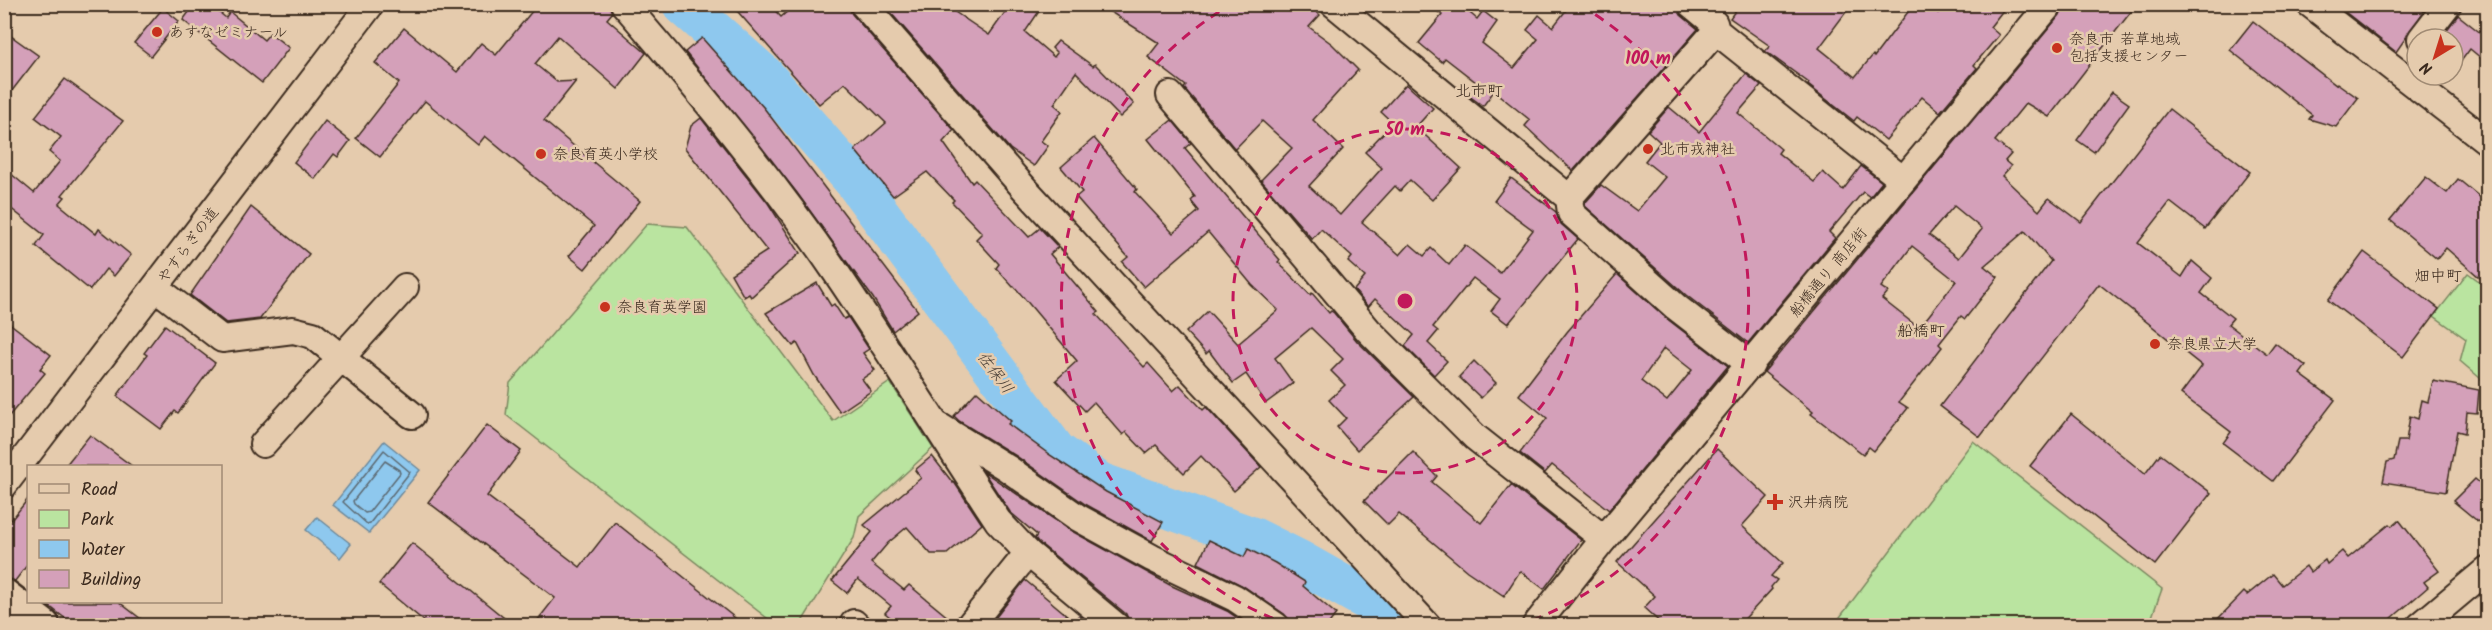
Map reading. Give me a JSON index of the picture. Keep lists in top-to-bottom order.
{
  "streets": {
    "street": ["やすらぎの道", "船橋通り 商店街"]
  },
  "districts": ["北市町", "畑中町", "船橋町"],
  "water": ["佐保川"],
  "places": {
    "other": [
      "あすなゼミナール",
      "奈良市 若草地域 包括支援センター",
      "北市戎神社",
      "奈良育英小学校",
      "奈良育英学園",
      "奈良県立大学"
    ],
    "health": ["沢井病院"]
  },
  "legend": [
    "Road",
    "Park",
    "Water",
    "Building"
  ],
  "north": "bottom left",
  "rings": ["100 m", "50 m"]
}
